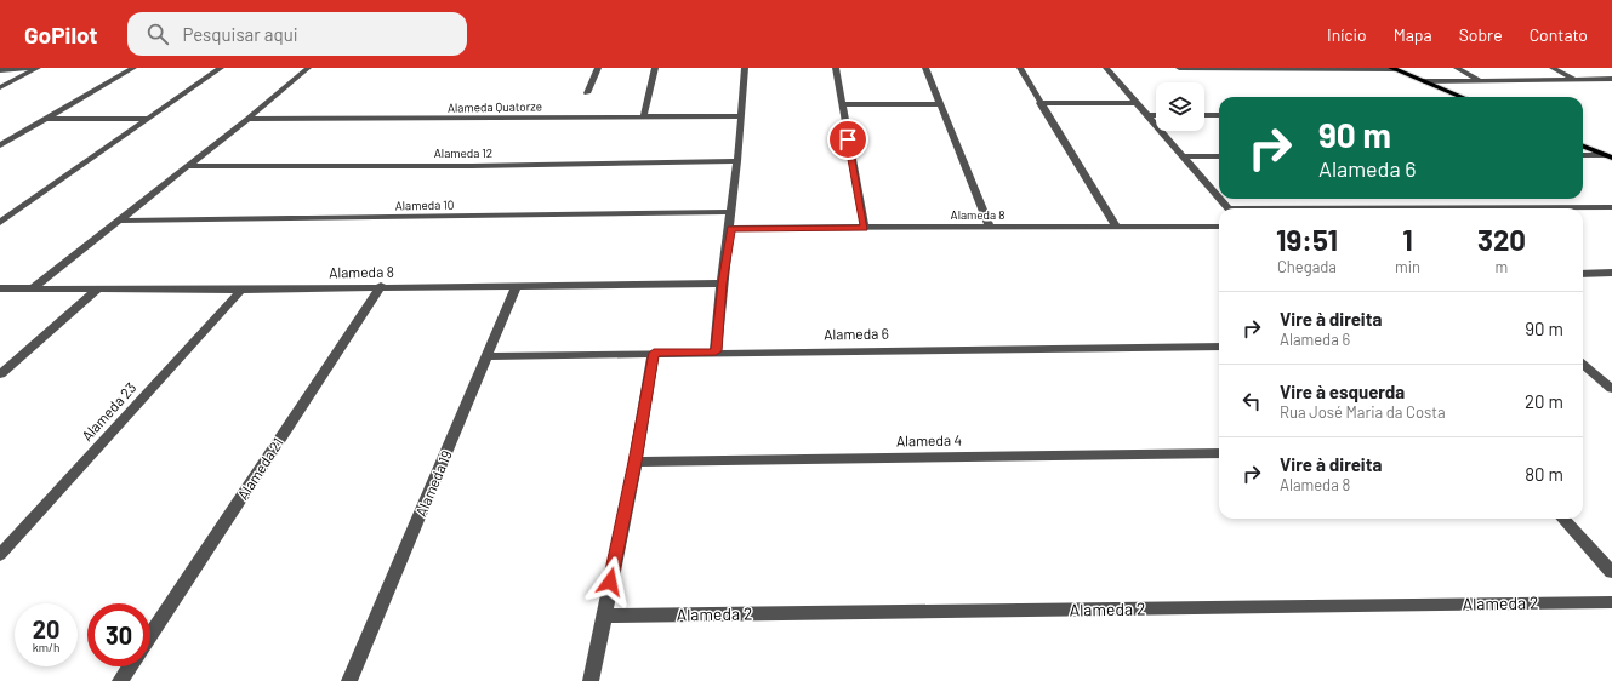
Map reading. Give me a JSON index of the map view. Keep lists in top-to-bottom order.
{
  "streets": {
    "street": [
      "Alameda Quatorze",
      "Alameda 12",
      "Alameda 10",
      "Alameda 8",
      "Alameda 6",
      "Alameda 23",
      "Alameda 4",
      "Alameda 21",
      "Alameda 19",
      "Alameda 2"
    ]
  },
  "crossings": [
    ["Alameda 8", "Alameda 23"],
    ["Alameda 8", "Alameda 21"],
    ["Alameda 8", "Alameda 19"],
    ["Alameda 6", "Alameda 19"]
  ],
  "page": {
    "header": "GoPilot",
    "search": "Pesquisar aqui",
    "nav": [
      "Início",
      "Mapa",
      "Sobre",
      "Contato"
    ],
    "turn": ["90 m", "Alameda 6"],
    "eta": [
      "19:51",
      "Chegada",
      "1",
      "min",
      "320",
      "m"
    ],
    "list": [
      {
        "name": "Vire à direita",
        "note": "Alameda 6",
        "value": "90 m"
      },
      {
        "name": "Vire à esquerda",
        "note": "Rua José Maria da Costa",
        "value": "20 m"
      },
      {
        "name": "Vire à direita",
        "note": "Alameda 8",
        "value": "80 m"
      }
    ],
    "speed": "20 km/h",
    "limit": "30"
  }
}
